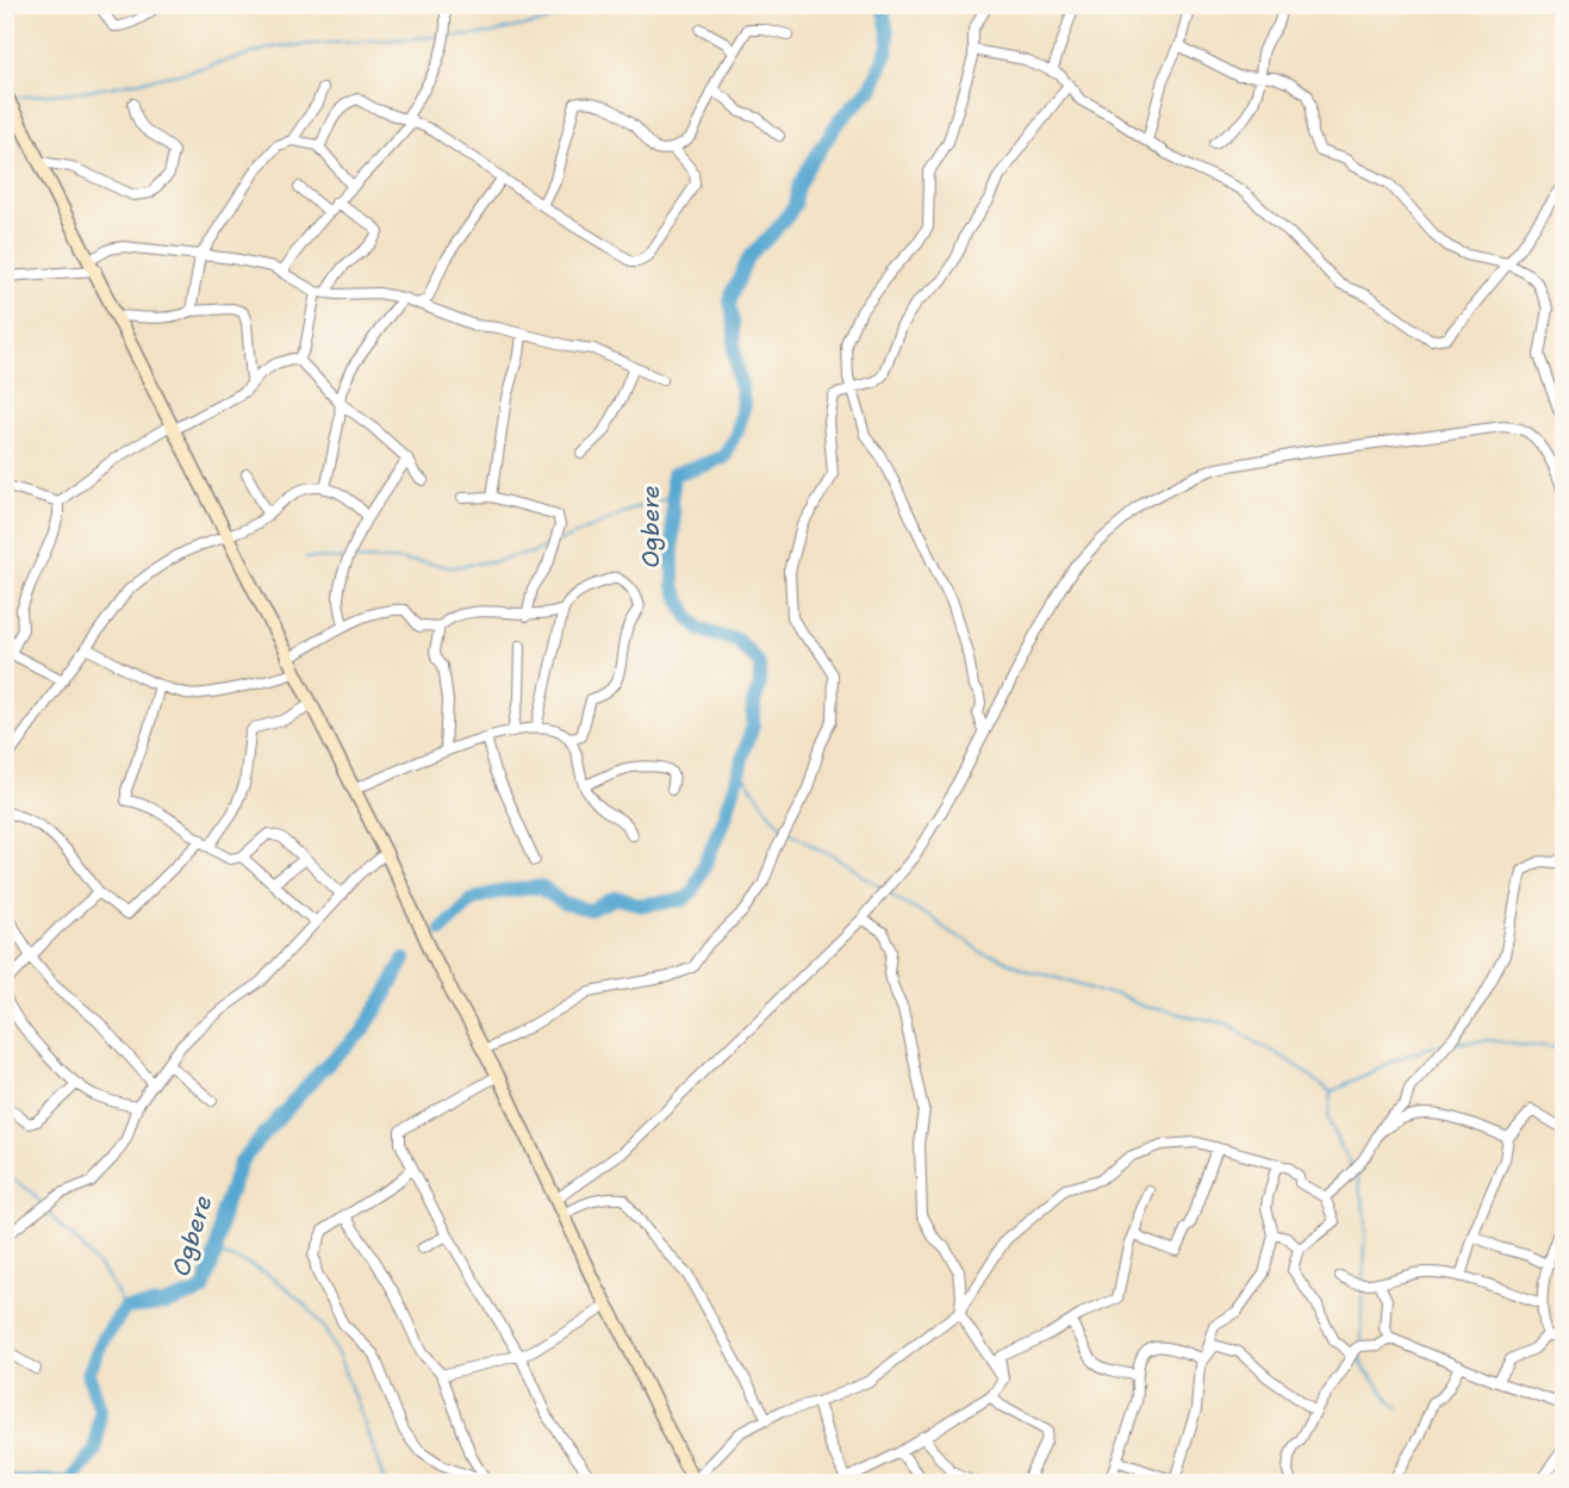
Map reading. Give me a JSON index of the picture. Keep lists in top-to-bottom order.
{
  "water": ["Ogbere"]
}
